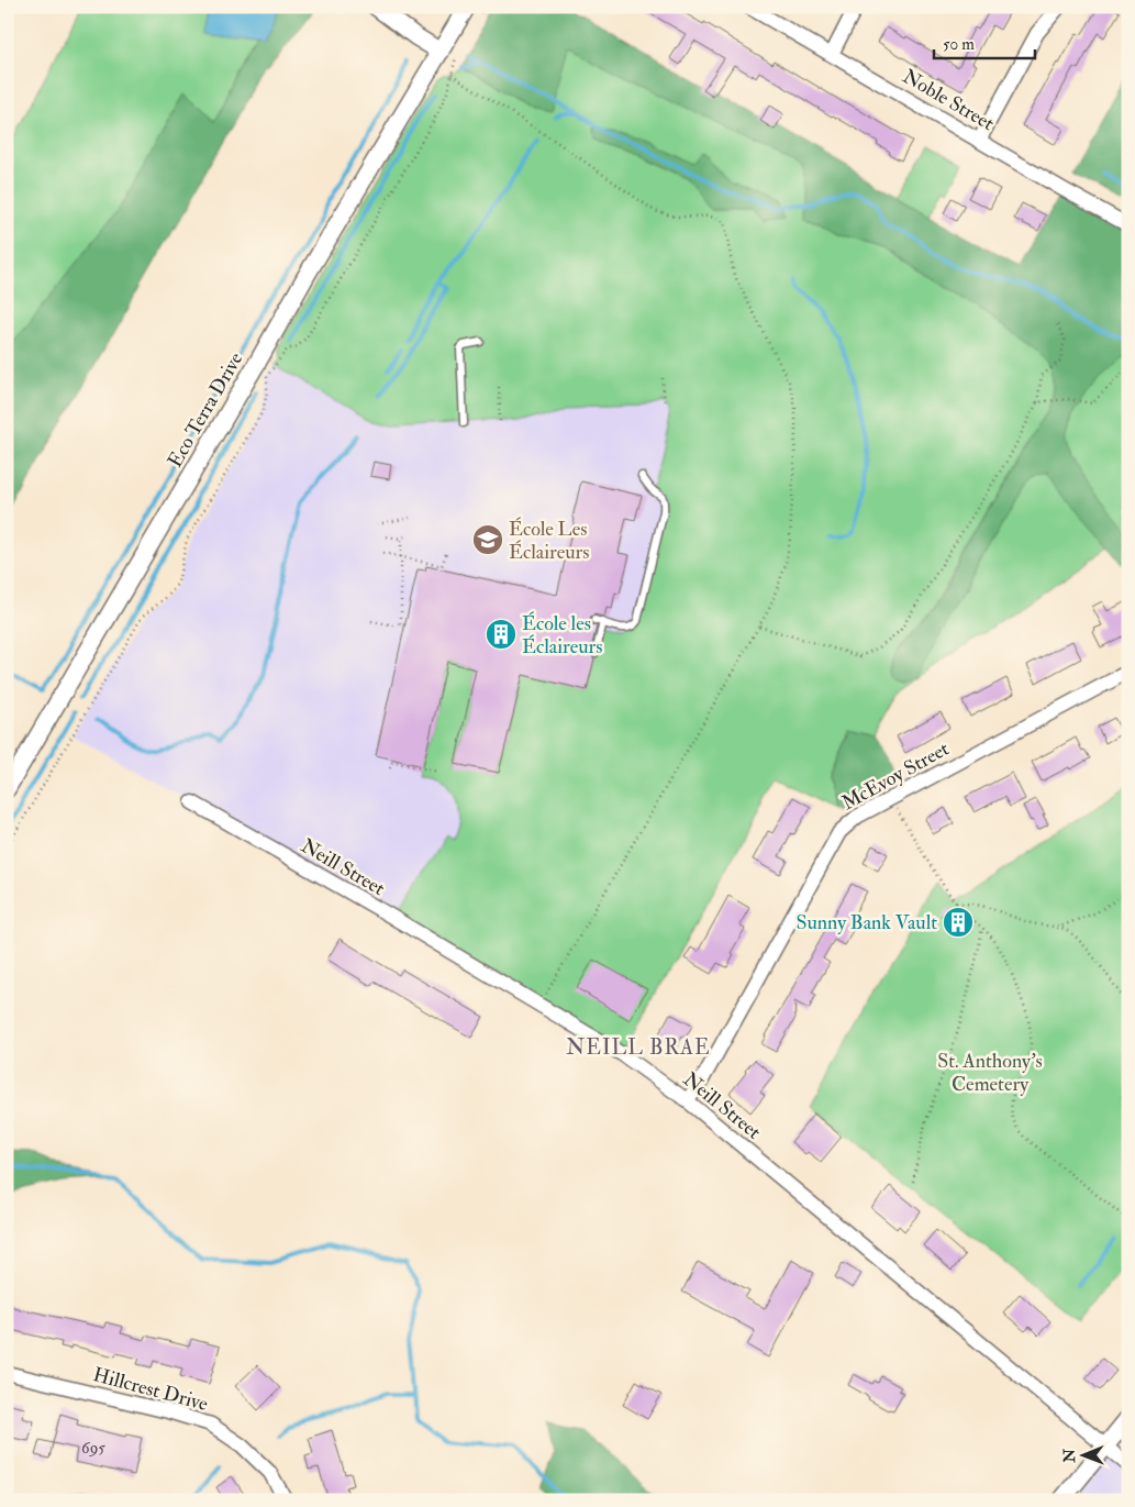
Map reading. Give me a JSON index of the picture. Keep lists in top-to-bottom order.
{
  "streets": {
    "street": [
      "Noble Street",
      "Eco Terra Drive",
      "McEvoy Street",
      "Neill Street",
      "Hillcrest Drive"
    ]
  },
  "crossings": [
    ["McEvoy Street", "Neill Street"]
  ],
  "districts": ["NEILL BRAE"],
  "parks": ["St. Anthony’s Cemetery"],
  "places": {
    "school or university": ["École Les Éclaireurs"],
    "building": ["École les Éclaireurs", "Sunny Bank Vault"]
  },
  "house_numbers": ["695"],
  "scale_bar": "50 m",
  "north": "left"
}
